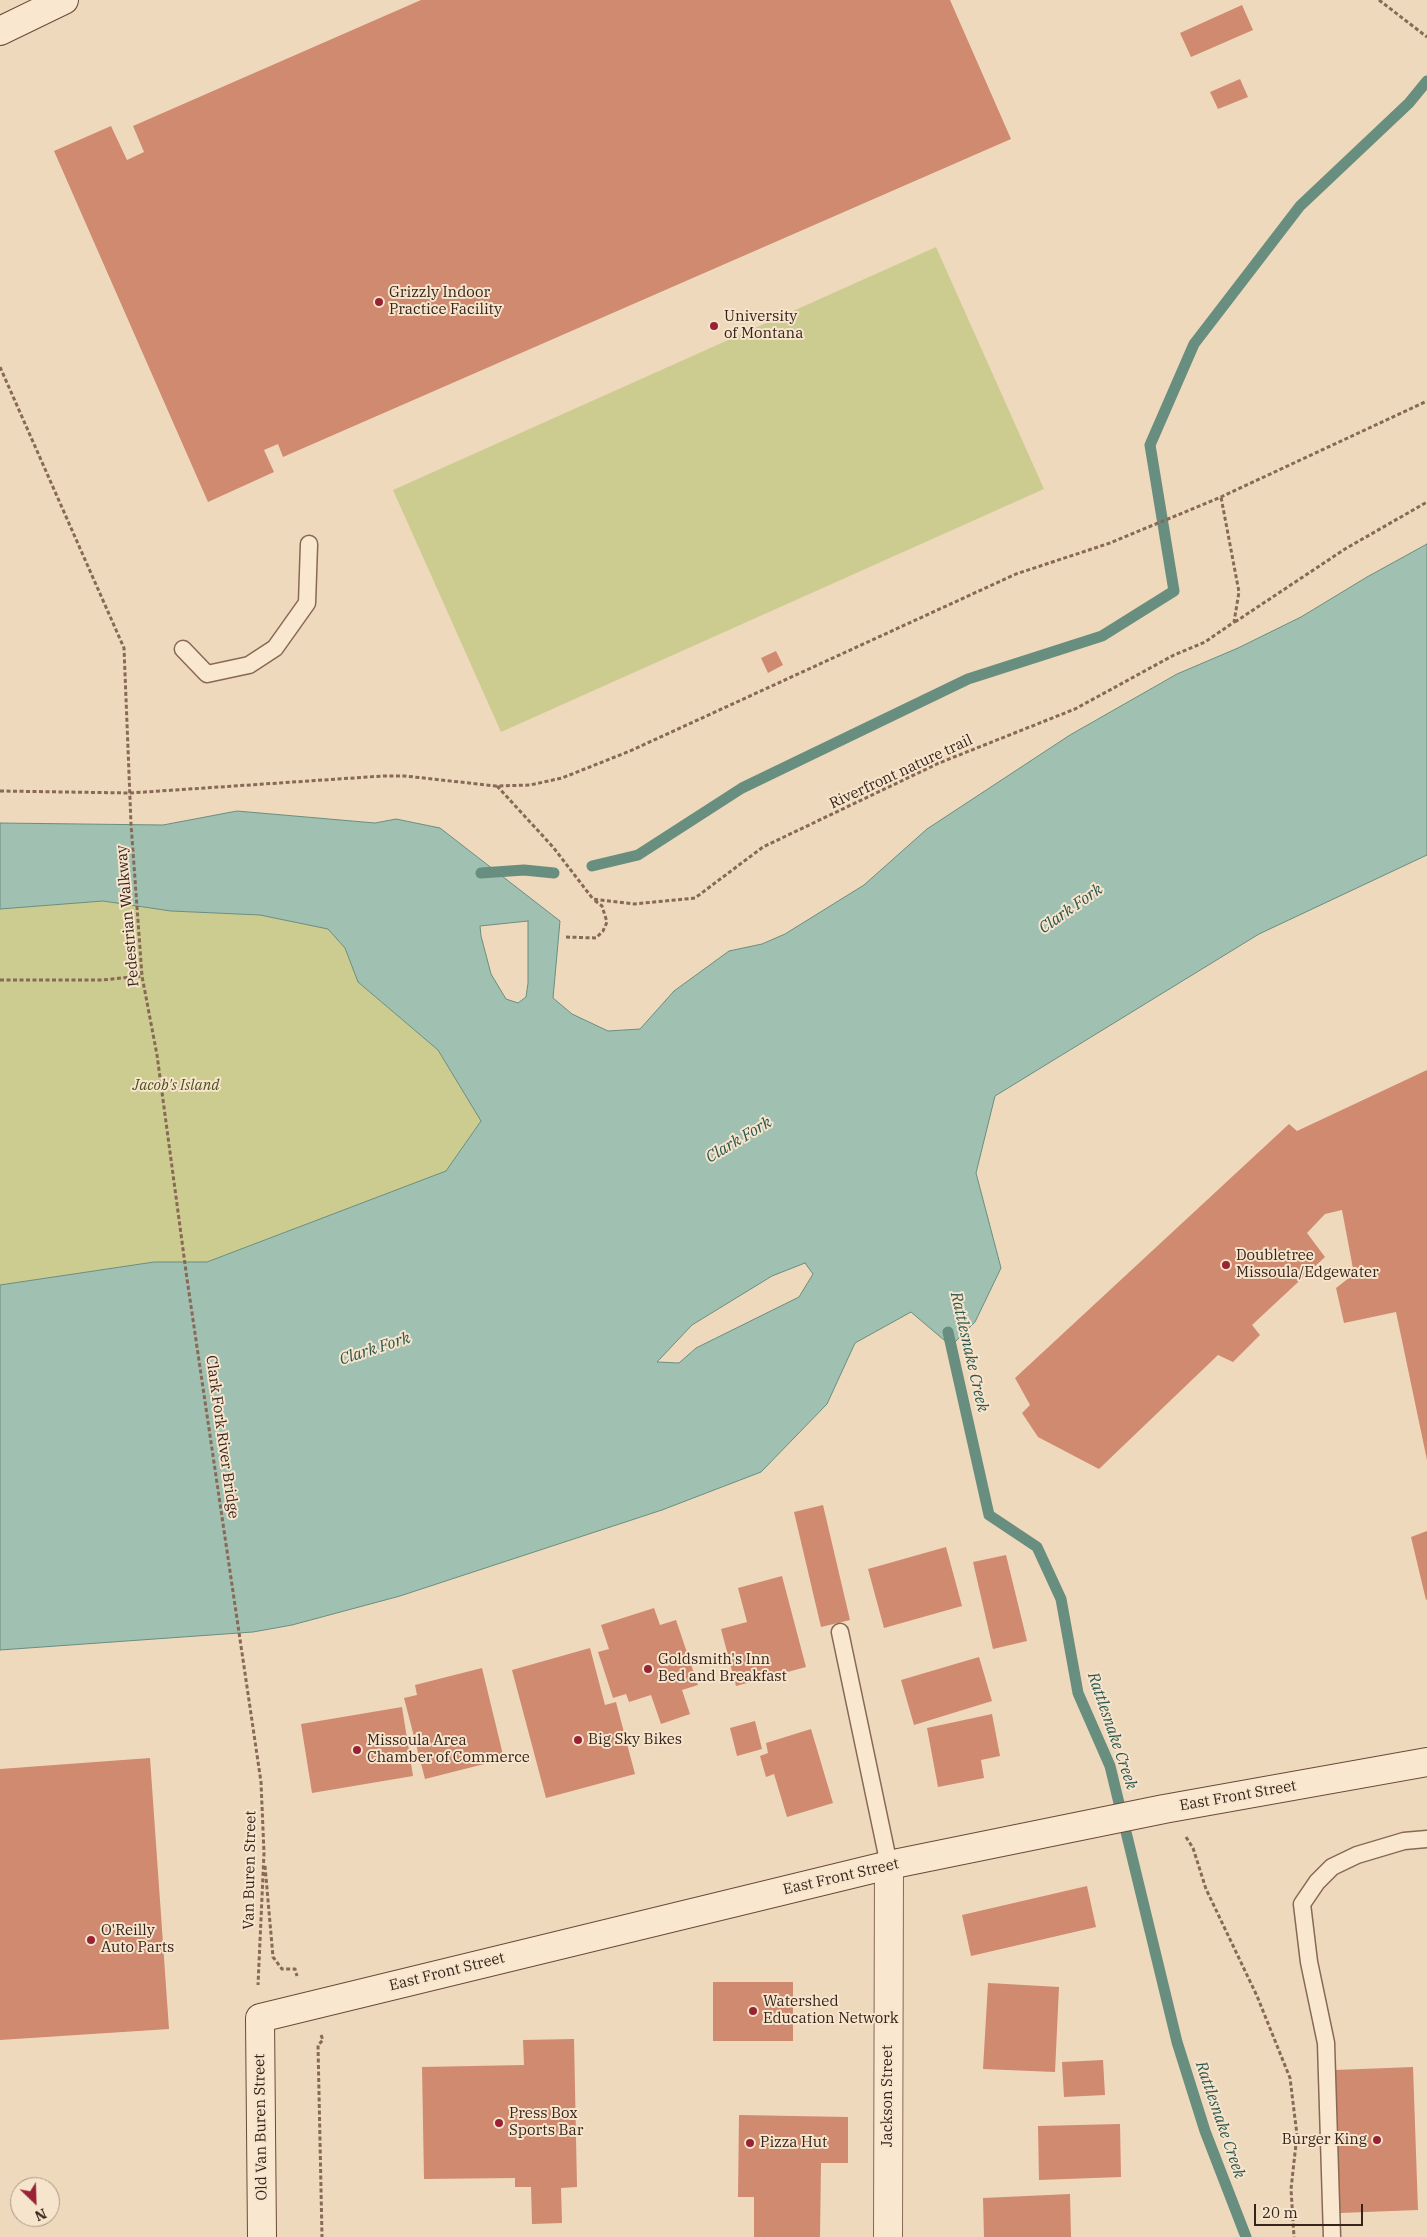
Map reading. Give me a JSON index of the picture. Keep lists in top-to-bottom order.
{
  "streets": {
    "street": ["East Front Street", "Jackson Street", "Old Van Buren Street"],
    "path": [
      "Riverfront nature trail",
      "Pedestrian Walkway",
      "Clark Fork River Bridge",
      "Van Buren Street"
    ]
  },
  "crossings": [
    ["Pedestrian Walkway", "Clark Fork River Bridge"],
    ["Clark Fork River Bridge", "Van Buren Street"],
    ["East Front Street", "Van Buren Street"],
    ["East Front Street", "Jackson Street"],
    ["East Front Street", "Old Van Buren Street"],
    ["Van Buren Street", "Old Van Buren Street"]
  ],
  "water": ["Clark Fork", "Rattlesnake Creek"],
  "parks": ["Jacob's Island"],
  "places": [
    "Grizzly Indoor Practice Facility",
    "University of Montana",
    "Doubletree Missoula/Edgewater",
    "Goldsmith's Inn Bed and Breakfast",
    "Big Sky Bikes",
    "Missoula Area Chamber of Commerce",
    "O'Reilly Auto Parts",
    "Watershed Education Network",
    "Press Box Sports Bar",
    "Burger King",
    "Pizza Hut"
  ],
  "scale_bar": "20 m",
  "north": "bottom right"
}
